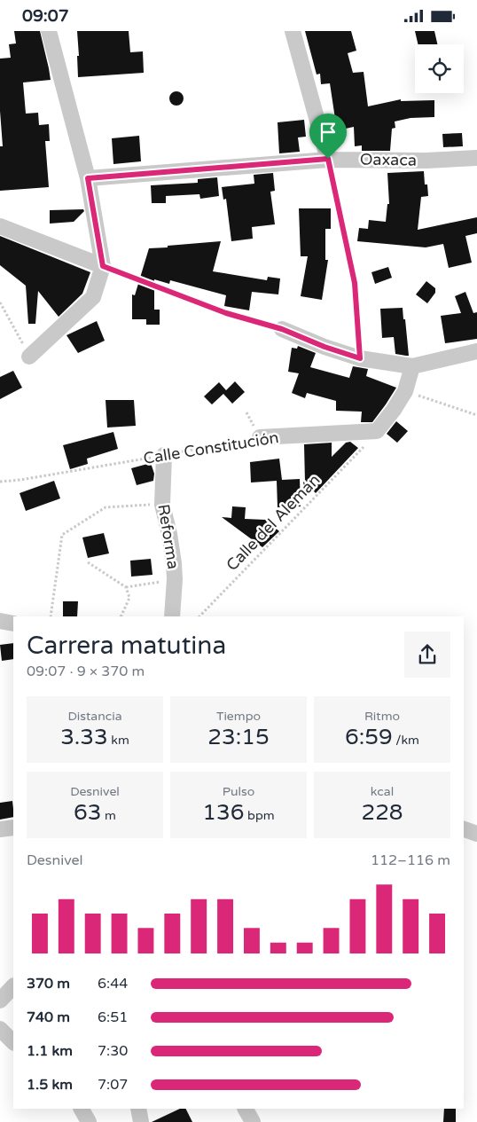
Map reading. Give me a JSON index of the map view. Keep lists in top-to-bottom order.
{
  "streets": {
    "street": ["Oaxaca", "Calle Constitución", "Reforma"],
    "path": ["Calle del Alemán"]
  },
  "crossings": [
    ["Calle Constitución", "Reforma"]
  ],
  "page": {
    "status": "09:07",
    "heading": ["Carrera matutina", "09:07 · 9 × 370 m"],
    "stats": [
      ["Distancia", "3.33 km"],
      ["Tiempo", "23:15"],
      ["Ritmo", "6:59 /km"],
      ["Desnivel", "63 m"],
      ["Pulso", "136 bpm"],
      ["kcal", "228"]
    ],
    "chart": ["Desnivel", "112–116 m"],
    "list": [
      {
        "name": "370 m",
        "note": "6:44"
      },
      {
        "name": "740 m",
        "note": "6:51"
      },
      {
        "name": "1.1 km",
        "note": "7:30"
      },
      {
        "name": "1.5 km",
        "note": "7:07"
      }
    ]
  }
}
